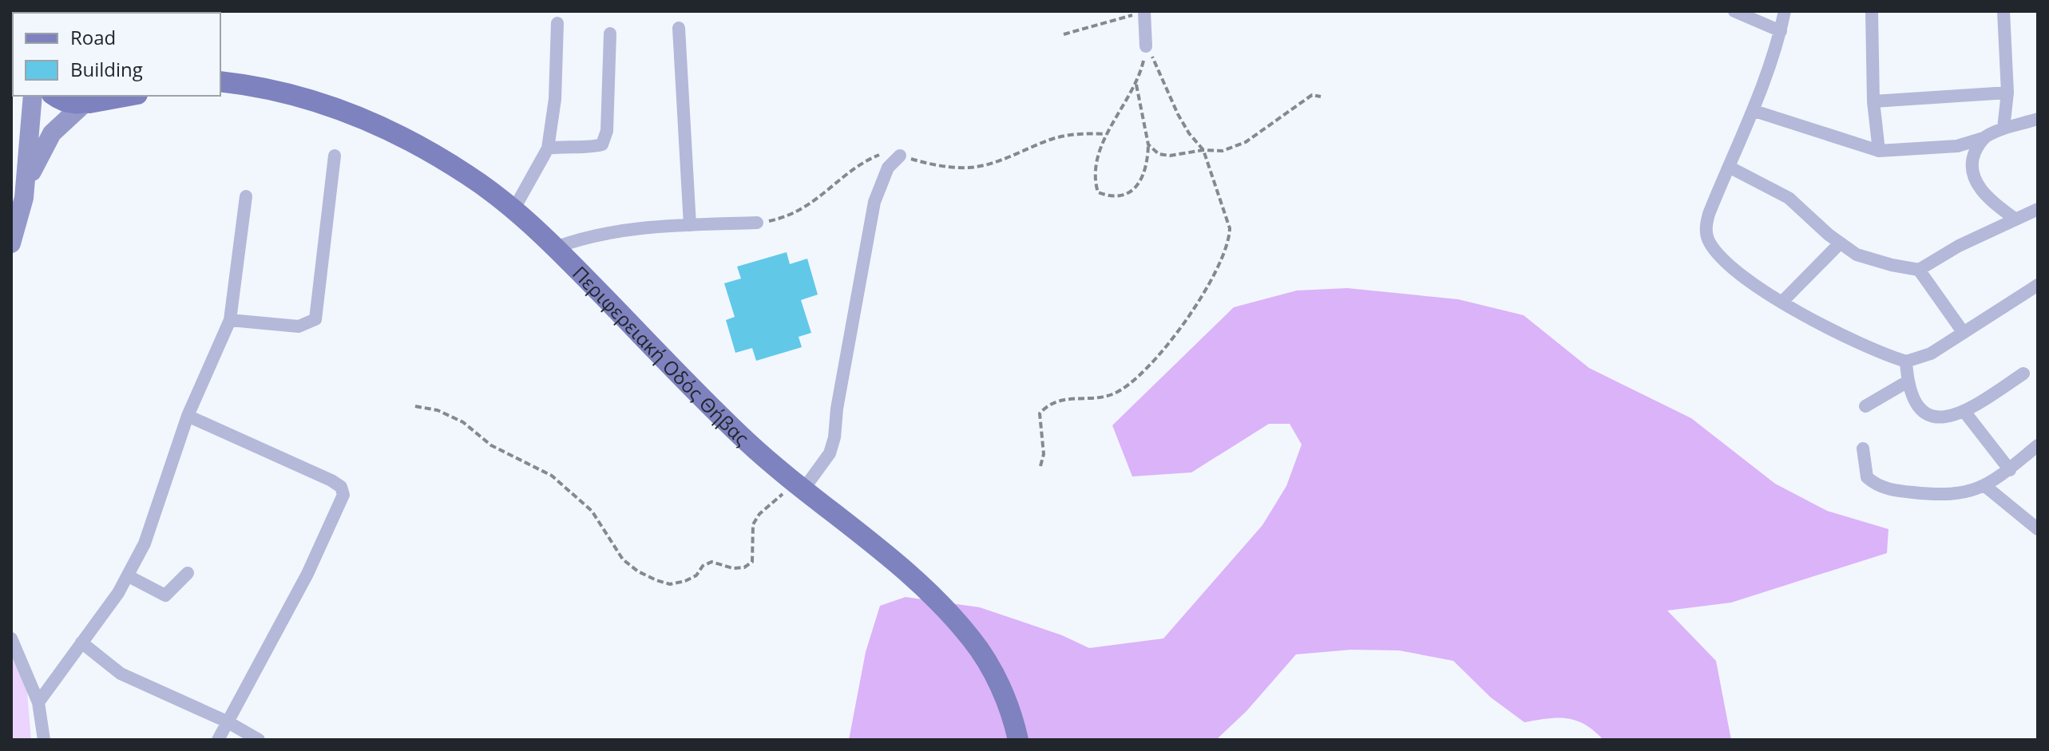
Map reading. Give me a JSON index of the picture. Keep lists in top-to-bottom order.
{
  "streets": {
    "main road": ["Περιφερειακή Οδός Θήβας"]
  },
  "legend": ["Road", "Building"]
}
